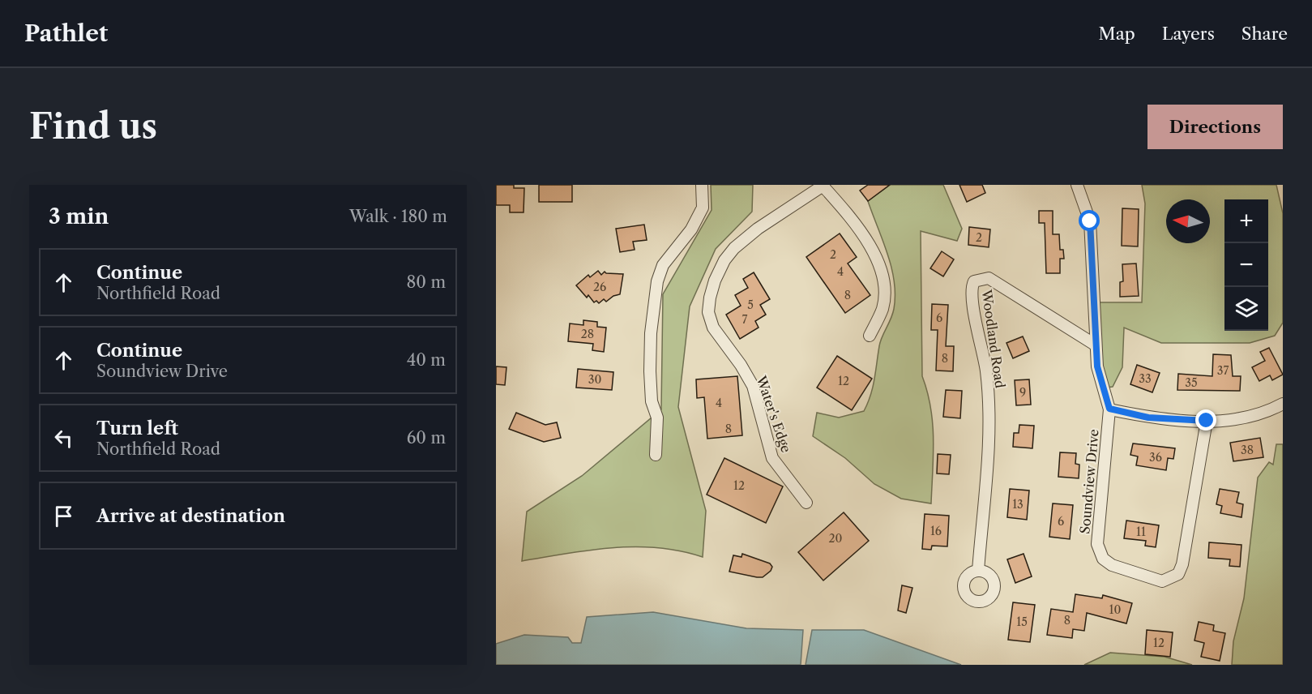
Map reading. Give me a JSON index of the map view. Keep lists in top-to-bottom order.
{
  "streets": {
    "street": ["Woodland Road", "Water's Edge", "Soundview Drive"]
  },
  "crossings": [
    ["Woodland Road", "Soundview Drive"]
  ],
  "house_numbers": [
    "2",
    "2",
    "4",
    "26",
    "8",
    "5",
    "6",
    "7",
    "28",
    "8",
    "37",
    "33",
    "30",
    "12",
    "35",
    "9",
    "4",
    "8",
    "38",
    "36",
    "12",
    "13",
    "6",
    "16",
    "11",
    "20",
    "10",
    "8",
    "15",
    "12"
  ],
  "north": "left",
  "page": {
    "header": "Pathlet",
    "nav": ["Map", "Layers", "Share"],
    "buttons": "Directions",
    "title": "Find us",
    "heading": ["3 min", "Walk · 180 m"],
    "map_buttons": ["+", "−"],
    "list": [
      ["Continue", "Northfield Road", "80 m"],
      ["Continue", "Soundview Drive", "40 m"],
      ["Turn left", "Northfield Road", "60 m"],
      "Arrive at destination"
    ]
  }
}
